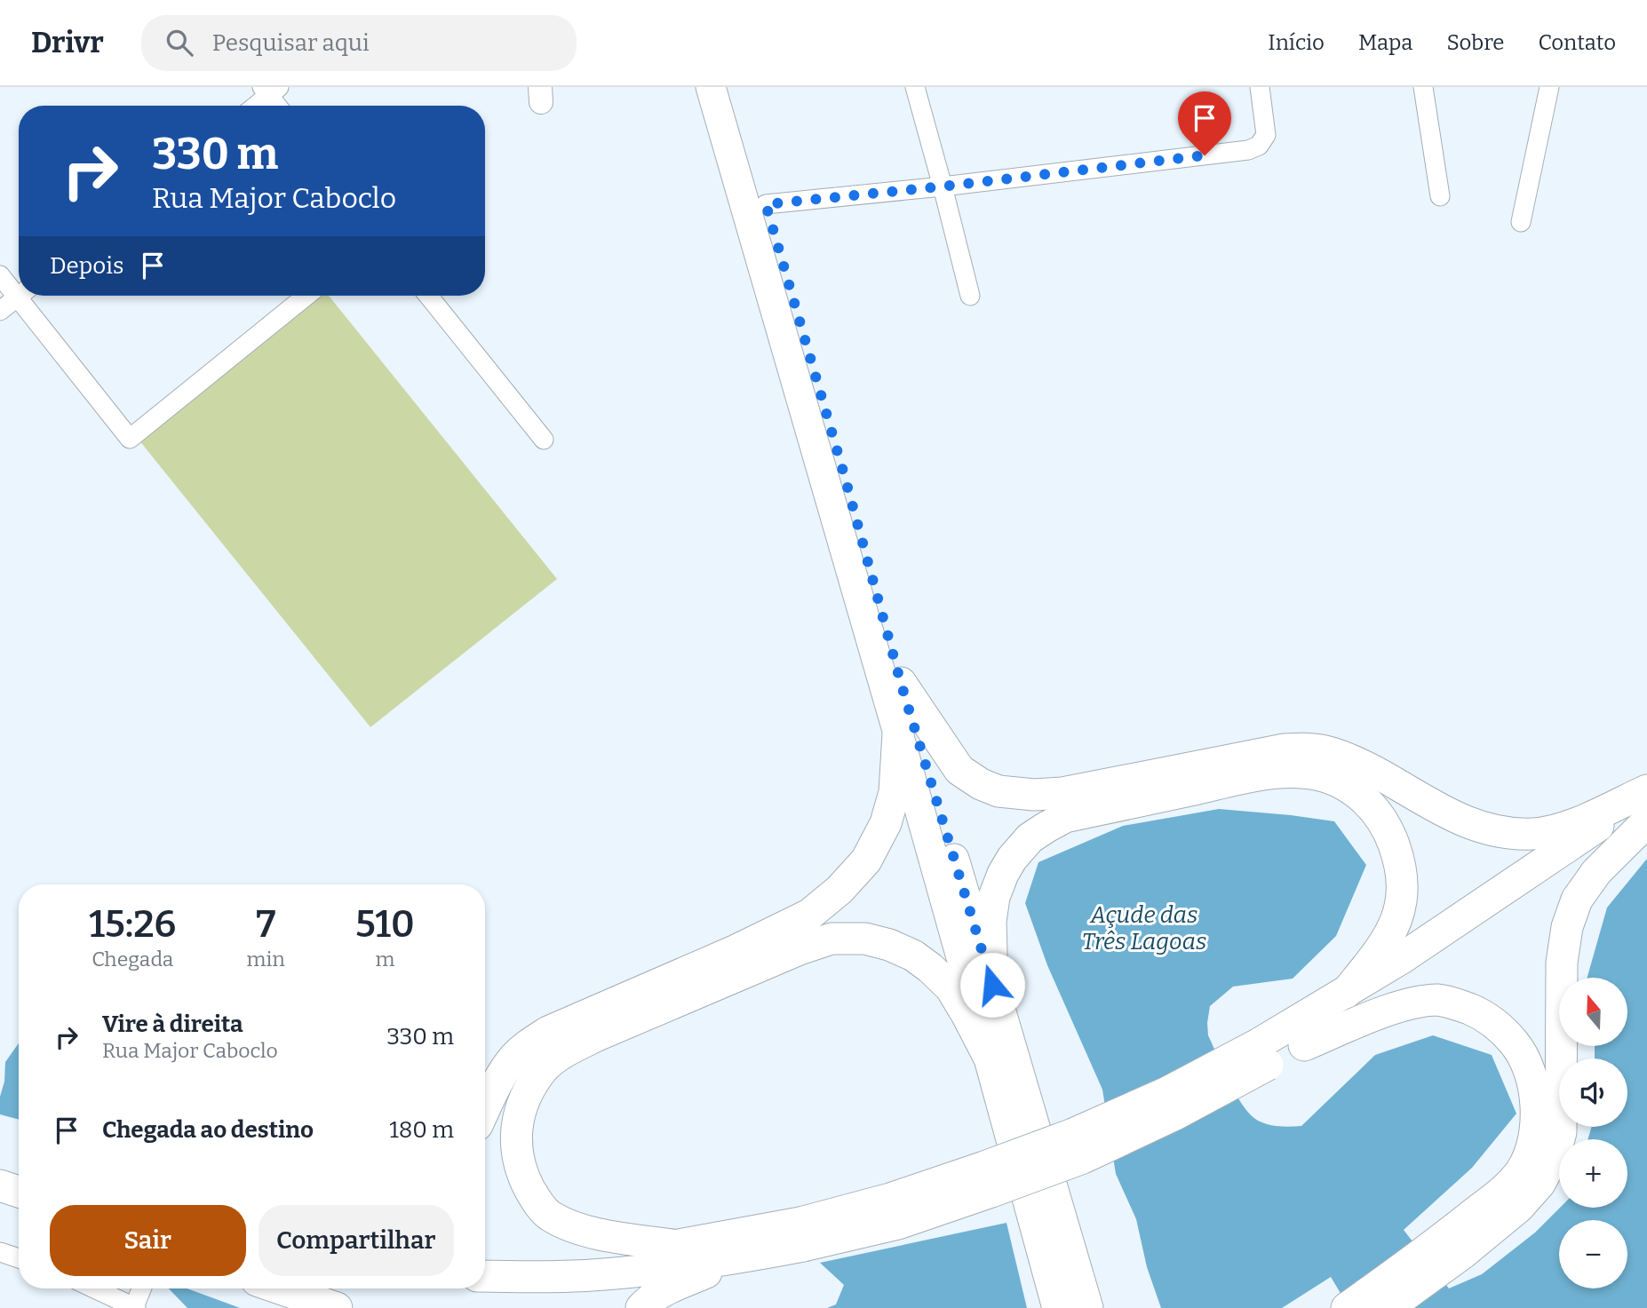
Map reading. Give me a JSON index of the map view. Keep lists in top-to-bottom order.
{
  "water": ["Açude das Três Lagoas"],
  "north": "top",
  "page": {
    "header": "Drivr",
    "search": "Pesquisar aqui",
    "nav": [
      "Início",
      "Mapa",
      "Sobre",
      "Contato"
    ],
    "turn": ["330 m", "Rua Major Caboclo"],
    "then": "Depois",
    "eta": [
      "15:26",
      "Chegada",
      "7",
      "min",
      "510",
      "m"
    ],
    "map_buttons": ["+", "−"],
    "list": [
      {
        "name": "Vire à direita",
        "note": "Rua Major Caboclo",
        "value": "330 m"
      },
      {
        "name": "Chegada ao destino",
        "value": "180 m"
      }
    ],
    "buttons": ["Sair", "Compartilhar"]
  }
}
